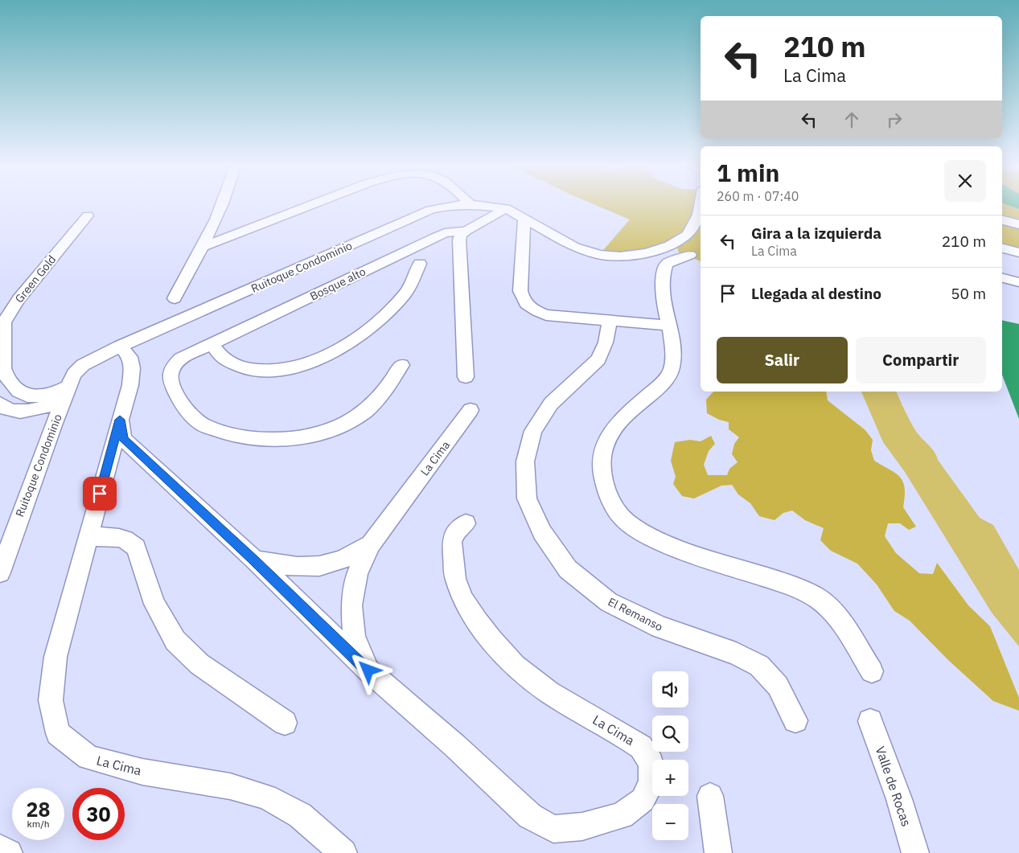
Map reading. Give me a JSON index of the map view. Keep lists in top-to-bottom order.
{
  "streets": {
    "street": [
      "Ruitoque Condominio",
      "Green Gold",
      "Bosque alto",
      "La Cima",
      "El Remanso",
      "Valle de Rocas"
    ]
  },
  "crossings": [
    ["Ruitoque Condominio", "Green Gold"],
    ["Ruitoque Condominio", "Bosque alto"],
    ["Ruitoque Condominio", "La Cima"]
  ],
  "page": {
    "turn": ["210 m", "La Cima"],
    "heading": ["1 min", "260 m · 07:40"],
    "list": [
      {
        "name": "Gira a la izquierda",
        "note": "La Cima",
        "value": "210 m"
      },
      {
        "name": "Llegada al destino",
        "value": "50 m"
      }
    ],
    "buttons": ["Salir", "Compartir"],
    "map_buttons": ["+", "−"],
    "speed": "28 km/h",
    "limit": "30"
  }
}
